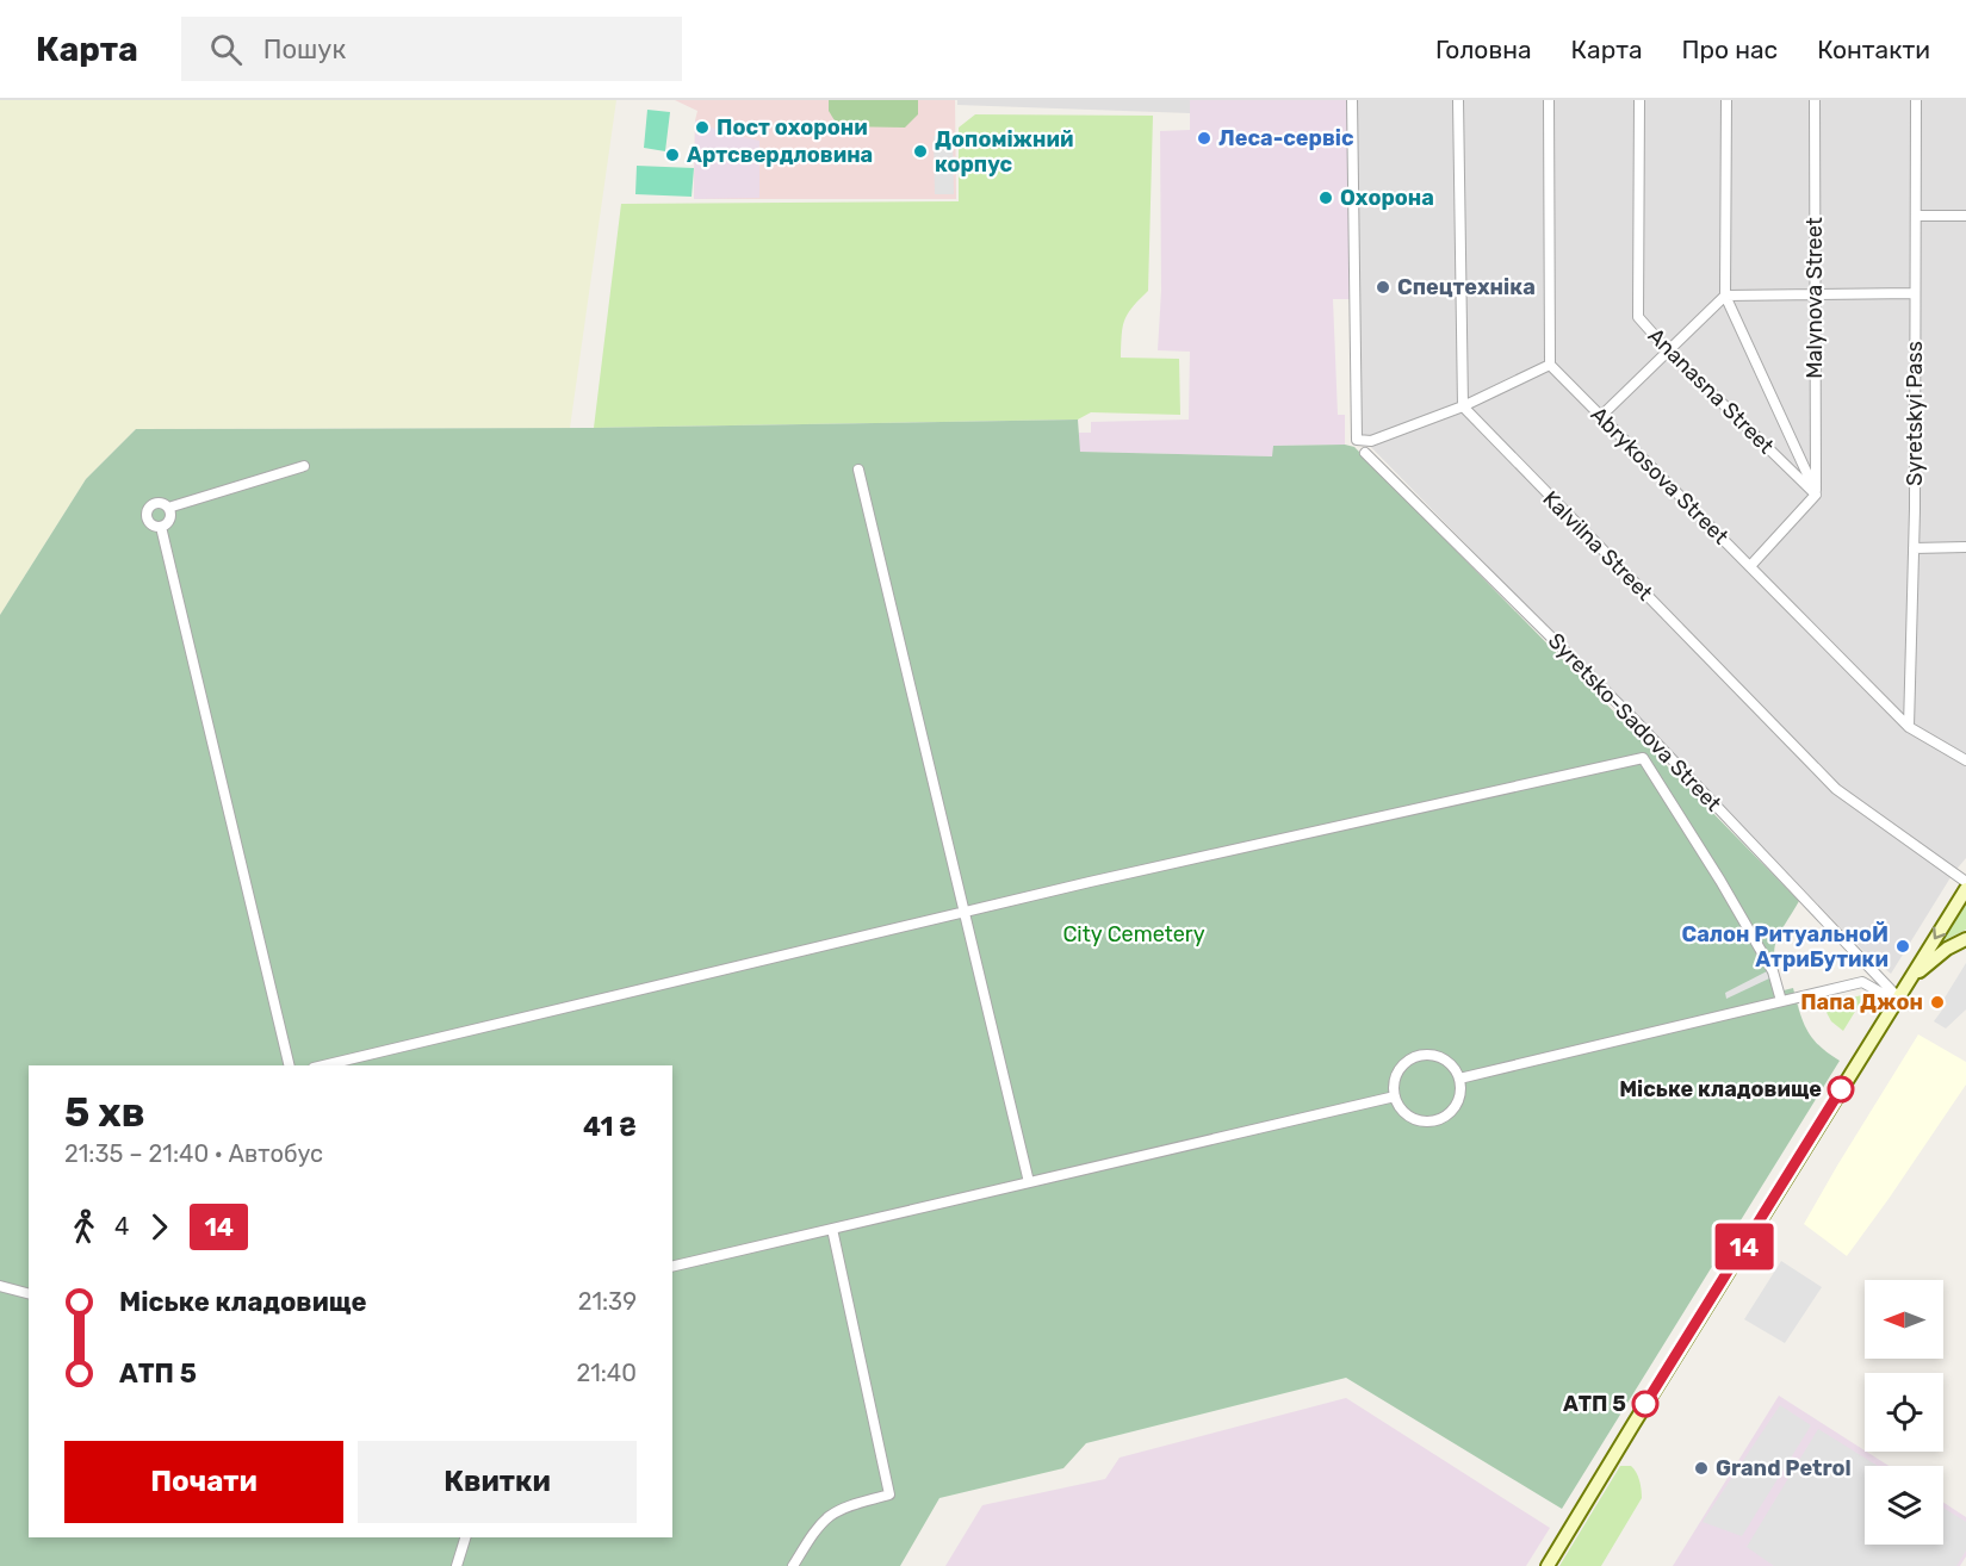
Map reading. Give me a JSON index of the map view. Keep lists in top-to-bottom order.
{
  "streets": {
    "street": [
      "Malynova Street",
      "Ananasna Street",
      "Syretskyi Pass",
      "Abrykosova Street",
      "Kalvilna Street",
      "Syretsko-Sadova Street"
    ]
  },
  "crossings": [
    ["Malynova Street", "Ananasna Street"],
    ["Syretskyi Pass", "Abrykosova Street"]
  ],
  "parks": ["City Cemetery"],
  "places": [
    "Пост охорони",
    "Леса-сервіс",
    "Допоміжний корпус",
    "Артсвердловина",
    "Охорона",
    "Спецтехніка",
    "Салон РитуальноЙ АтриБутики",
    "Папа Джон",
    "Міське кладовище",
    "АТП 5",
    "Grand Petrol"
  ],
  "lines": ["bus line 14"],
  "north": "left",
  "page": {
    "header": "Карта",
    "search": "Пошук",
    "nav": [
      "Головна",
      "Карта",
      "Про нас",
      "Контакти"
    ],
    "on_map": "14",
    "heading": ["5 хв", "21:35 – 21:40 · Автобус", "41 ₴"],
    "legs": ["4", "14"],
    "list": [
      {
        "name": "Міське кладовище",
        "value": "21:39"
      },
      {
        "name": "АТП 5",
        "value": "21:40"
      }
    ],
    "buttons": ["Почати", "Квитки"]
  }
}
